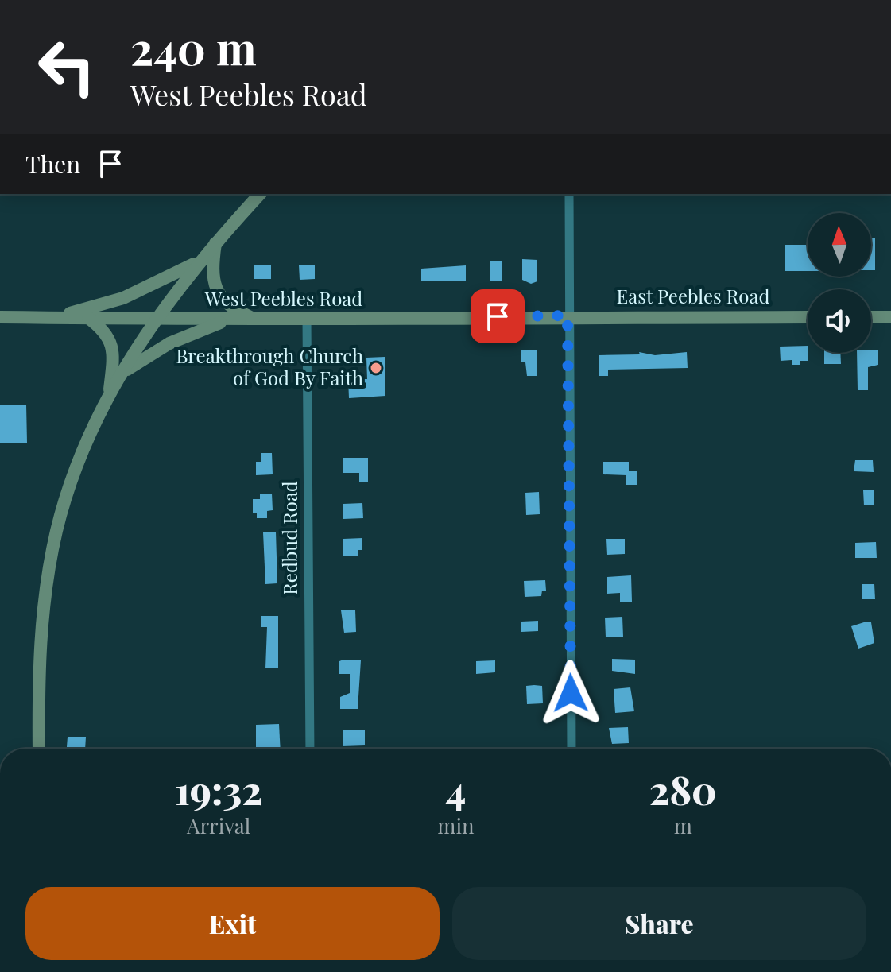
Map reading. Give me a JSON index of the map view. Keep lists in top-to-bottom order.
{
  "streets": {
    "main road": ["East Peebles Road", "West Peebles Road"],
    "street": ["Redbud Road"]
  },
  "crossings": [
    ["East Peebles Road", "West Peebles Road"],
    ["West Peebles Road", "Redbud Road"]
  ],
  "places": ["Breakthrough Church of God By Faith"],
  "north": "top",
  "page": {
    "turn": ["240 m", "West Peebles Road"],
    "then": "Then",
    "eta": [
      "19:32",
      "Arrival",
      "4",
      "min",
      "280",
      "m"
    ],
    "buttons": ["Exit", "Share"]
  }
}
